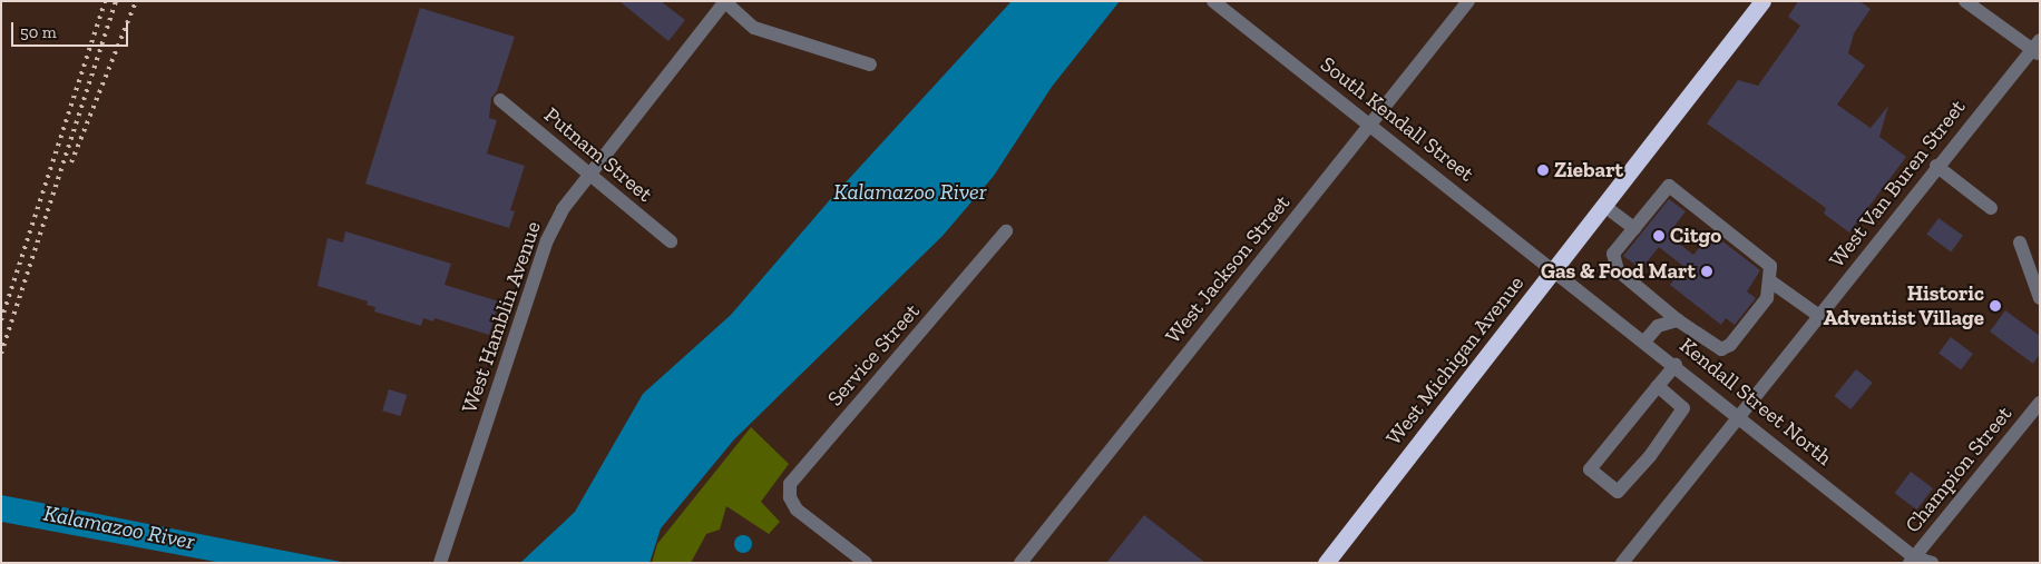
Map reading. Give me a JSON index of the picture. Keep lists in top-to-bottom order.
{
  "streets": {
    "highway": ["West Michigan Avenue"],
    "street": [
      "South Kendall Street",
      "Putnam Street",
      "West Van Buren Street",
      "West Jackson Street",
      "West Hamblin Avenue",
      "Service Street",
      "Kendall Street North",
      "Champion Street"
    ]
  },
  "crossings": [
    ["South Kendall Street", "West Jackson Street"],
    ["South Kendall Street", "West Michigan Avenue"],
    ["South Kendall Street", "Kendall Street North"],
    ["Putnam Street", "West Hamblin Avenue"],
    ["West Van Buren Street", "Kendall Street North"],
    ["West Michigan Avenue", "Kendall Street North"],
    ["Kendall Street North", "Champion Street"]
  ],
  "water": ["Kalamazoo River"],
  "places": [
    "Ziebart",
    "Citgo",
    "Gas & Food Mart",
    "Historic Adventist Village"
  ],
  "scale_bar": "50 m"
}
